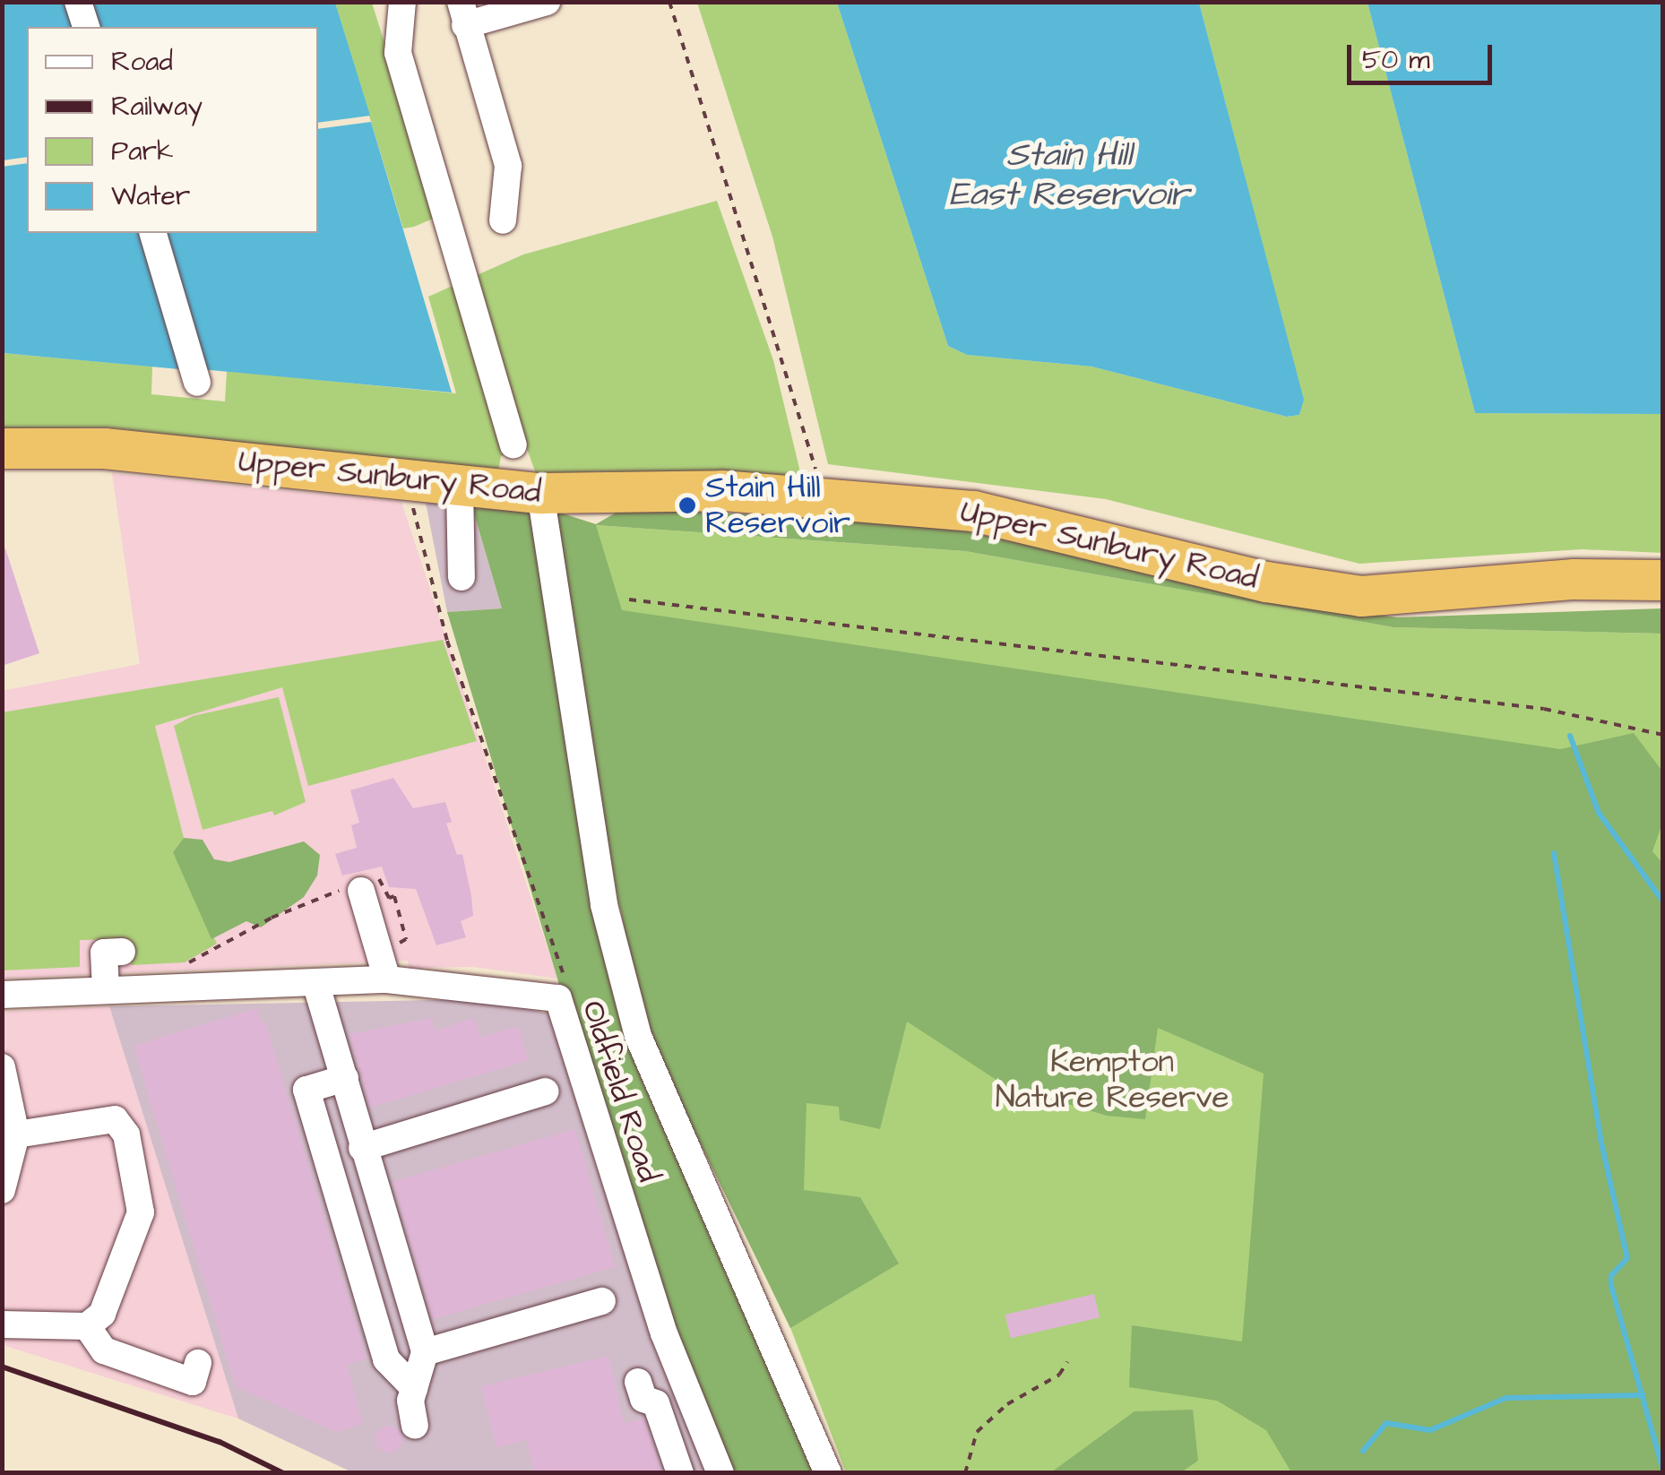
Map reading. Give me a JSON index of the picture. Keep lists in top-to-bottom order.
{
  "streets": {
    "highway": ["Upper Sunbury Road"],
    "street": ["Oldfield Road"]
  },
  "water": ["Stain Hill East Reservoir"],
  "parks": ["Kempton Nature Reserve"],
  "places": ["Stain Hill Reservoir"],
  "legend": [
    "Road",
    "Railway",
    "Park",
    "Water"
  ],
  "scale_bar": "50 m"
}
